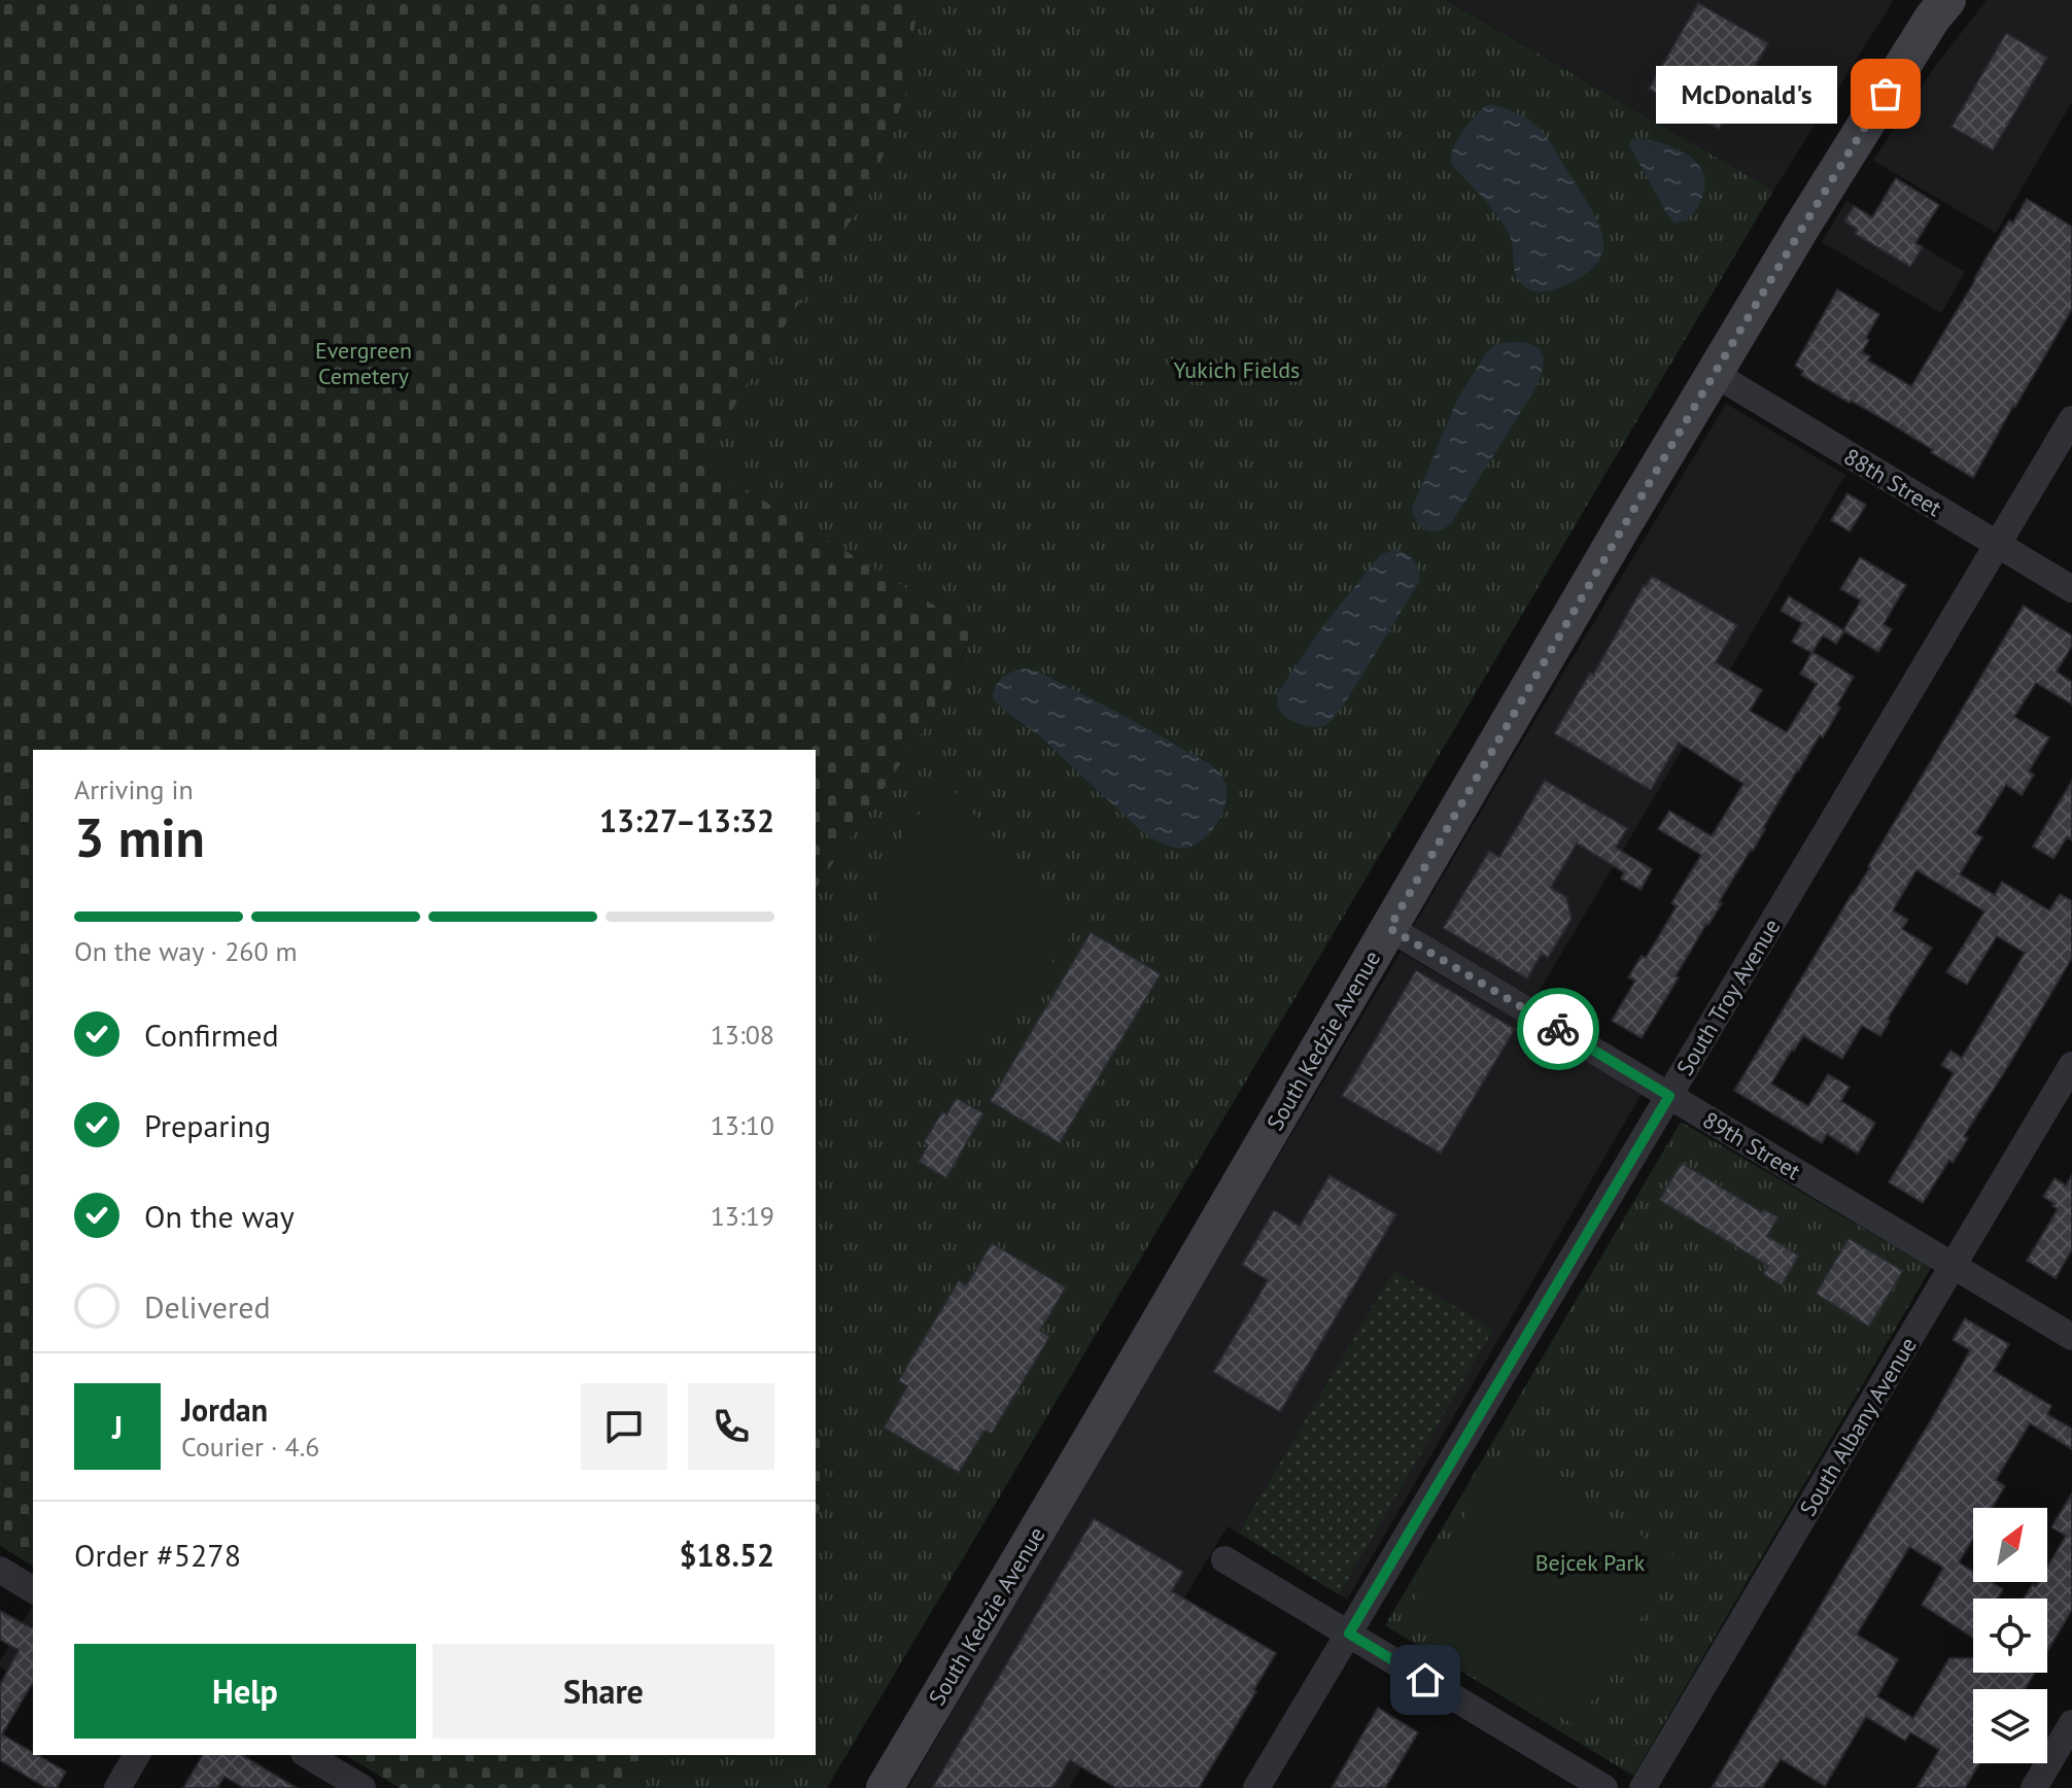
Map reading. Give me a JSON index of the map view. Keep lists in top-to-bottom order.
{
  "streets": {
    "main road": ["South Kedzie Avenue"],
    "street": [
      "88th Street",
      "South Troy Avenue",
      "89th Street",
      "South Albany Avenue"
    ]
  },
  "crossings": [
    ["88th Street", "South Troy Avenue"],
    ["88th Street", "South Kedzie Avenue"],
    ["South Troy Avenue", "89th Street"],
    ["South Kedzie Avenue", "89th Street"],
    ["89th Street", "South Albany Avenue"]
  ],
  "parks": ["Evergreen Cemetery", "Yukich Fields", "Bejcek Park"],
  "places": ["McDonald's"],
  "north": "top right",
  "page": {
    "bubble": "McDonald's",
    "heading": ["3 min", "Arriving in", "13:27–13:32"],
    "panel": [
      "Jordan",
      "Courier · 4.6",
      "Order #5278",
      "$18.52"
    ],
    "bar": "On the way · 260 m",
    "list": [
      ["Confirmed", "13:08"],
      ["Preparing", "13:10"],
      ["On the way", "13:19"],
      "Delivered"
    ],
    "round": "J",
    "buttons": ["Help", "Share"]
  }
}
